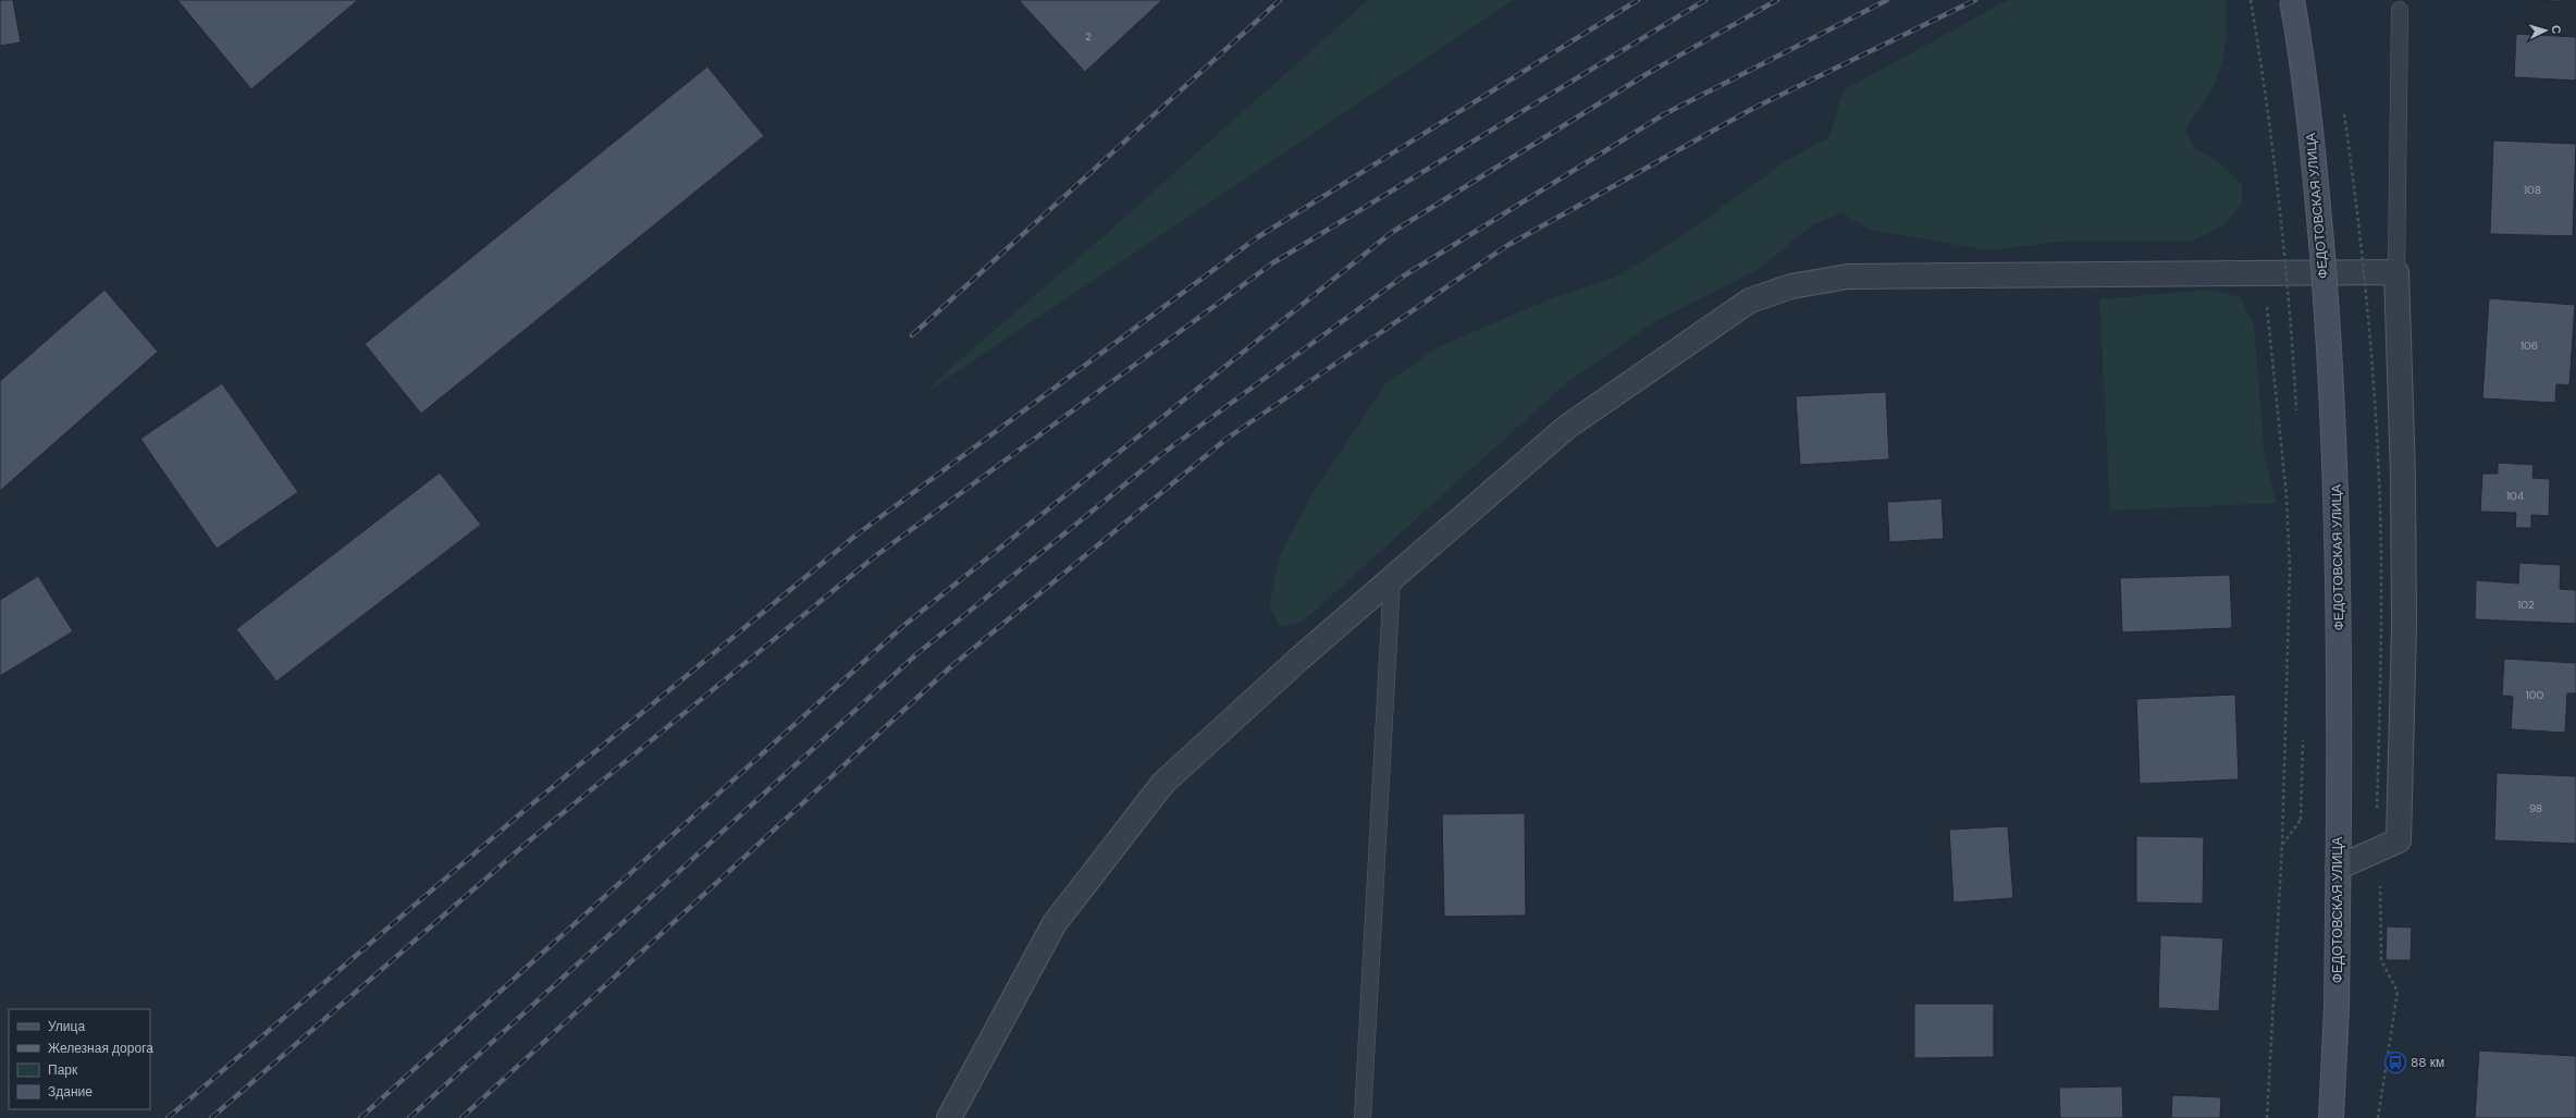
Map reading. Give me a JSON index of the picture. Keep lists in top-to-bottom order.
{
  "streets": {
    "main road": ["ФЕДОТОВСКАЯ УЛИЦА"]
  },
  "places": {
    "bus stop": ["88 км"]
  },
  "house_numbers": [
    "2",
    "108",
    "106",
    "104",
    "102",
    "100",
    "98"
  ],
  "legend": [
    "Улица",
    "Железная дорога",
    "Парк",
    "Здание"
  ],
  "north": "right"
}
